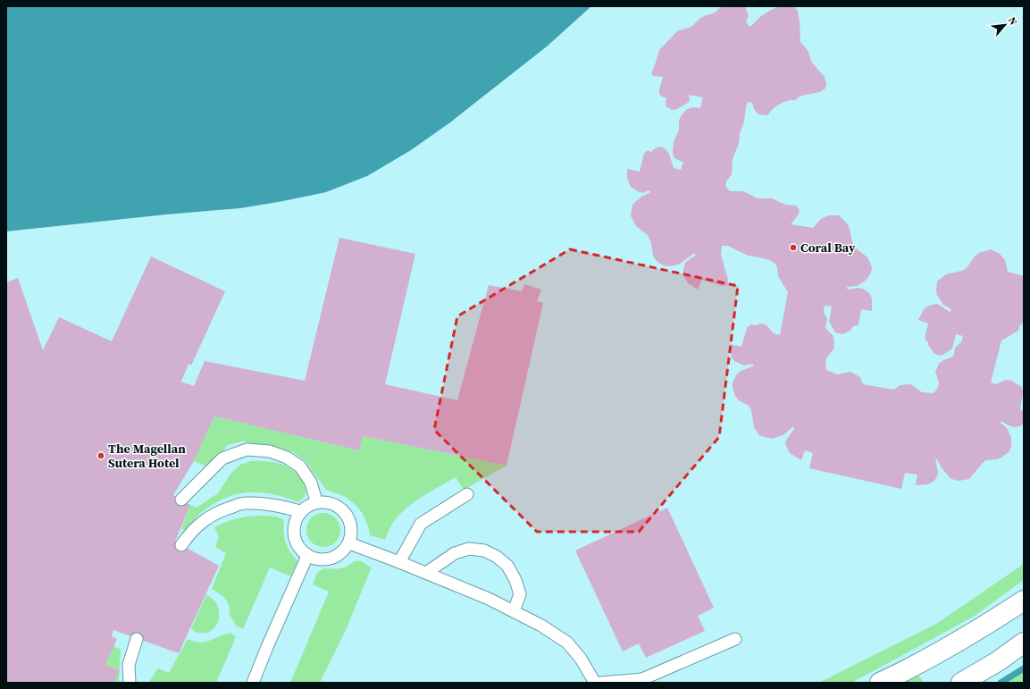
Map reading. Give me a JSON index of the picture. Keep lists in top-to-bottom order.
{
  "places": ["Coral Bay", "The Magellan Sutera Hotel"],
  "north": "top right"
}
